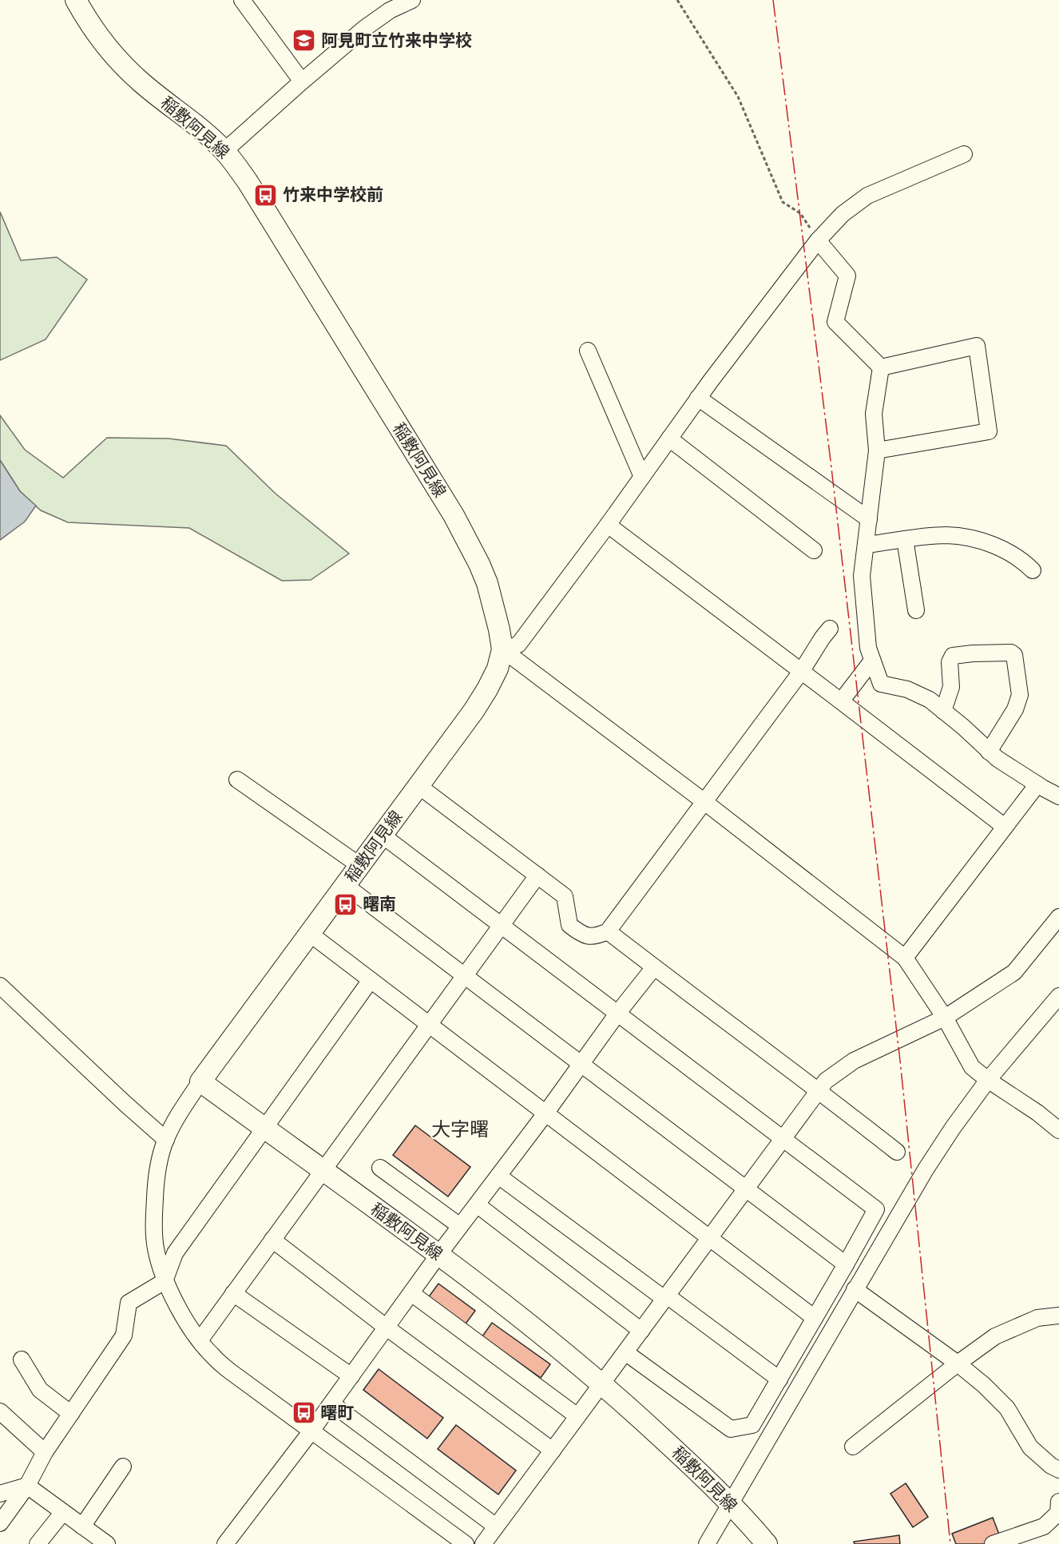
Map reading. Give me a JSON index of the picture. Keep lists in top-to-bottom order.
{
  "streets": {
    "main road": ["稲敷阿見線"]
  },
  "districts": ["大字曙"],
  "places": {
    "school or university": ["阿見町立竹来中学校"],
    "bus stop": ["竹来中学校前", "曙南", "曙町"]
  }
}
